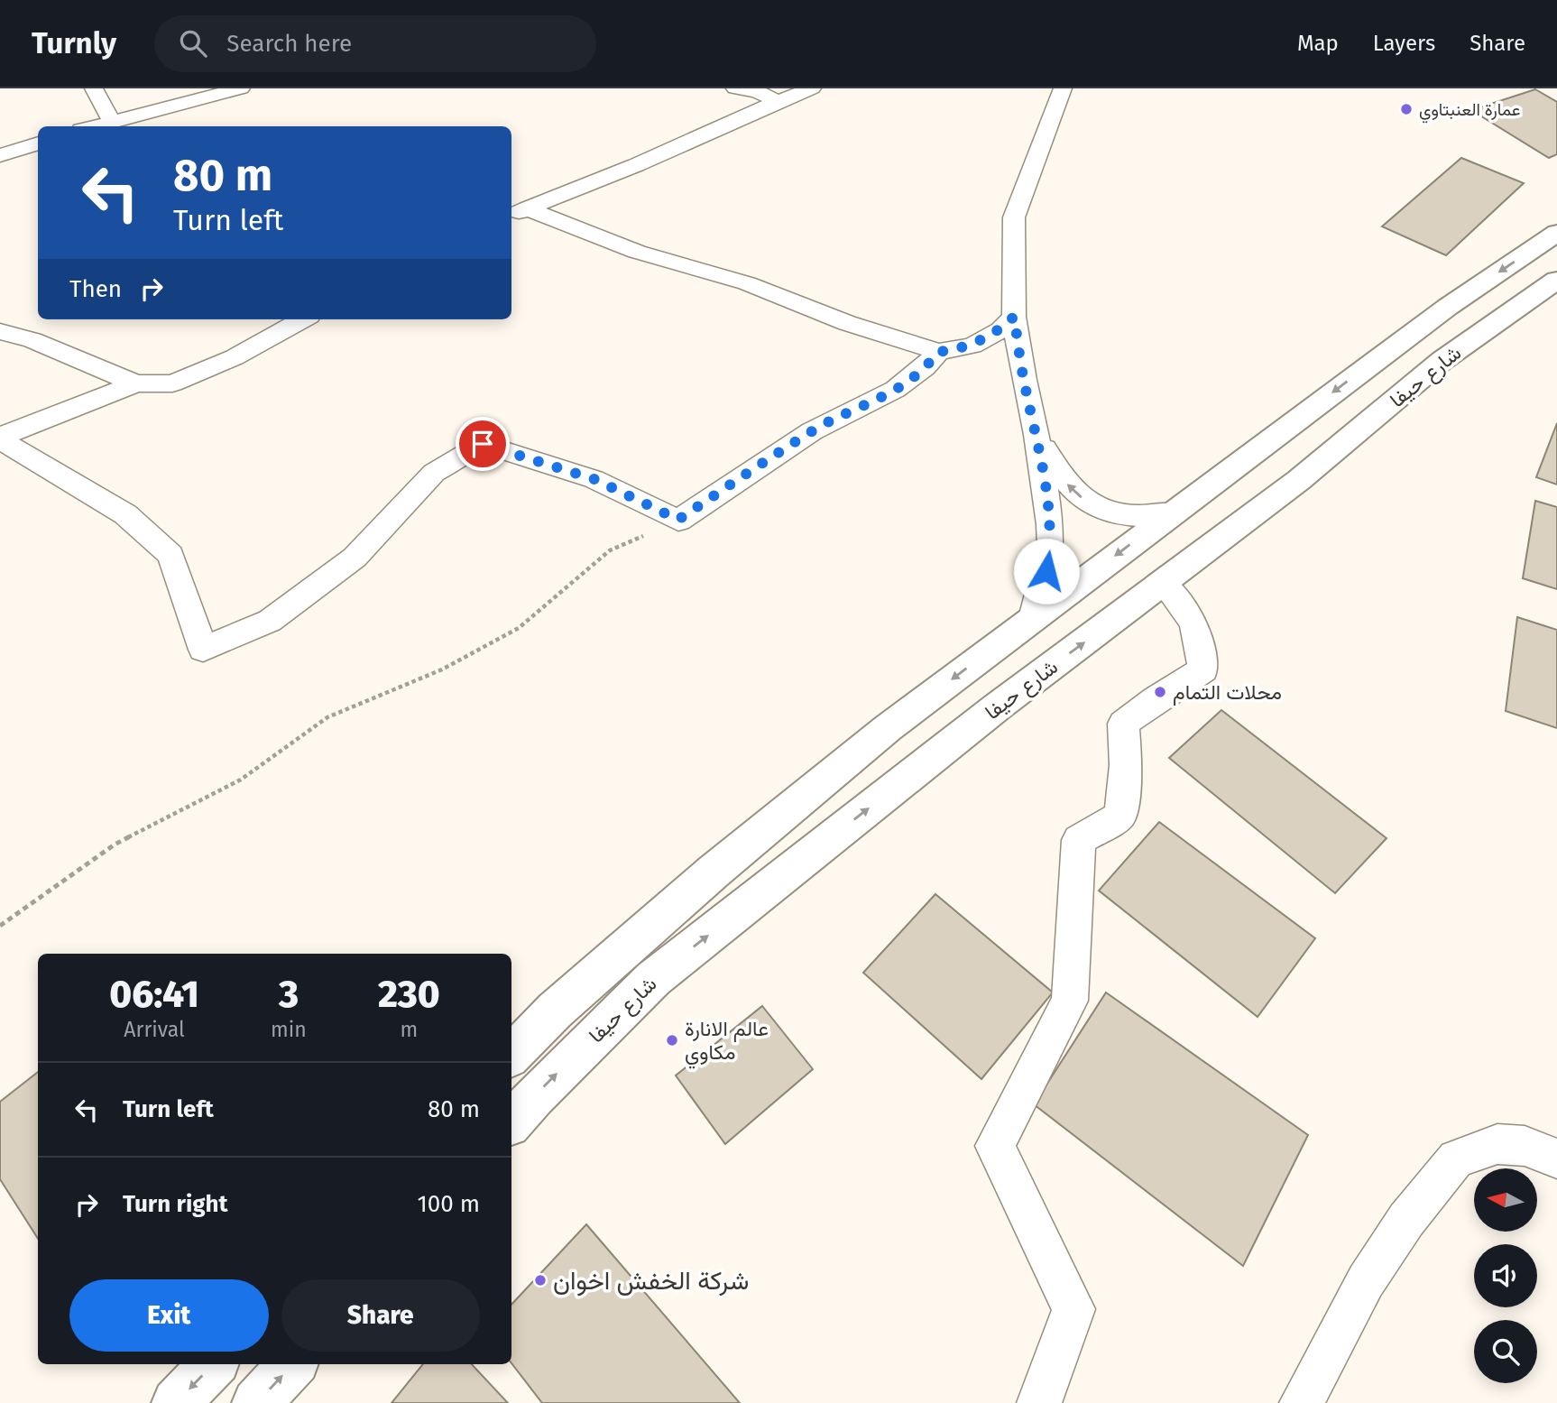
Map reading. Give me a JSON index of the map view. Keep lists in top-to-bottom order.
{
  "streets": {
    "main road": ["شارع حيفا"]
  },
  "places": [
    "عمارة العنبتاوي",
    "محلات التمام",
    "عالم الانارة مكاوي",
    "شركة الخفش اخوان"
  ],
  "north": "left",
  "page": {
    "header": "Turnly",
    "search": "Search here",
    "nav": ["Map", "Layers", "Share"],
    "turn": ["80 m", "Turn left"],
    "then": "Then",
    "eta": [
      "06:41",
      "Arrival",
      "3",
      "min",
      "230",
      "m"
    ],
    "list": [
      {
        "name": "Turn left",
        "value": "80 m"
      },
      {
        "name": "Turn right",
        "value": "100 m"
      }
    ],
    "buttons": ["Exit", "Share"]
  }
}
